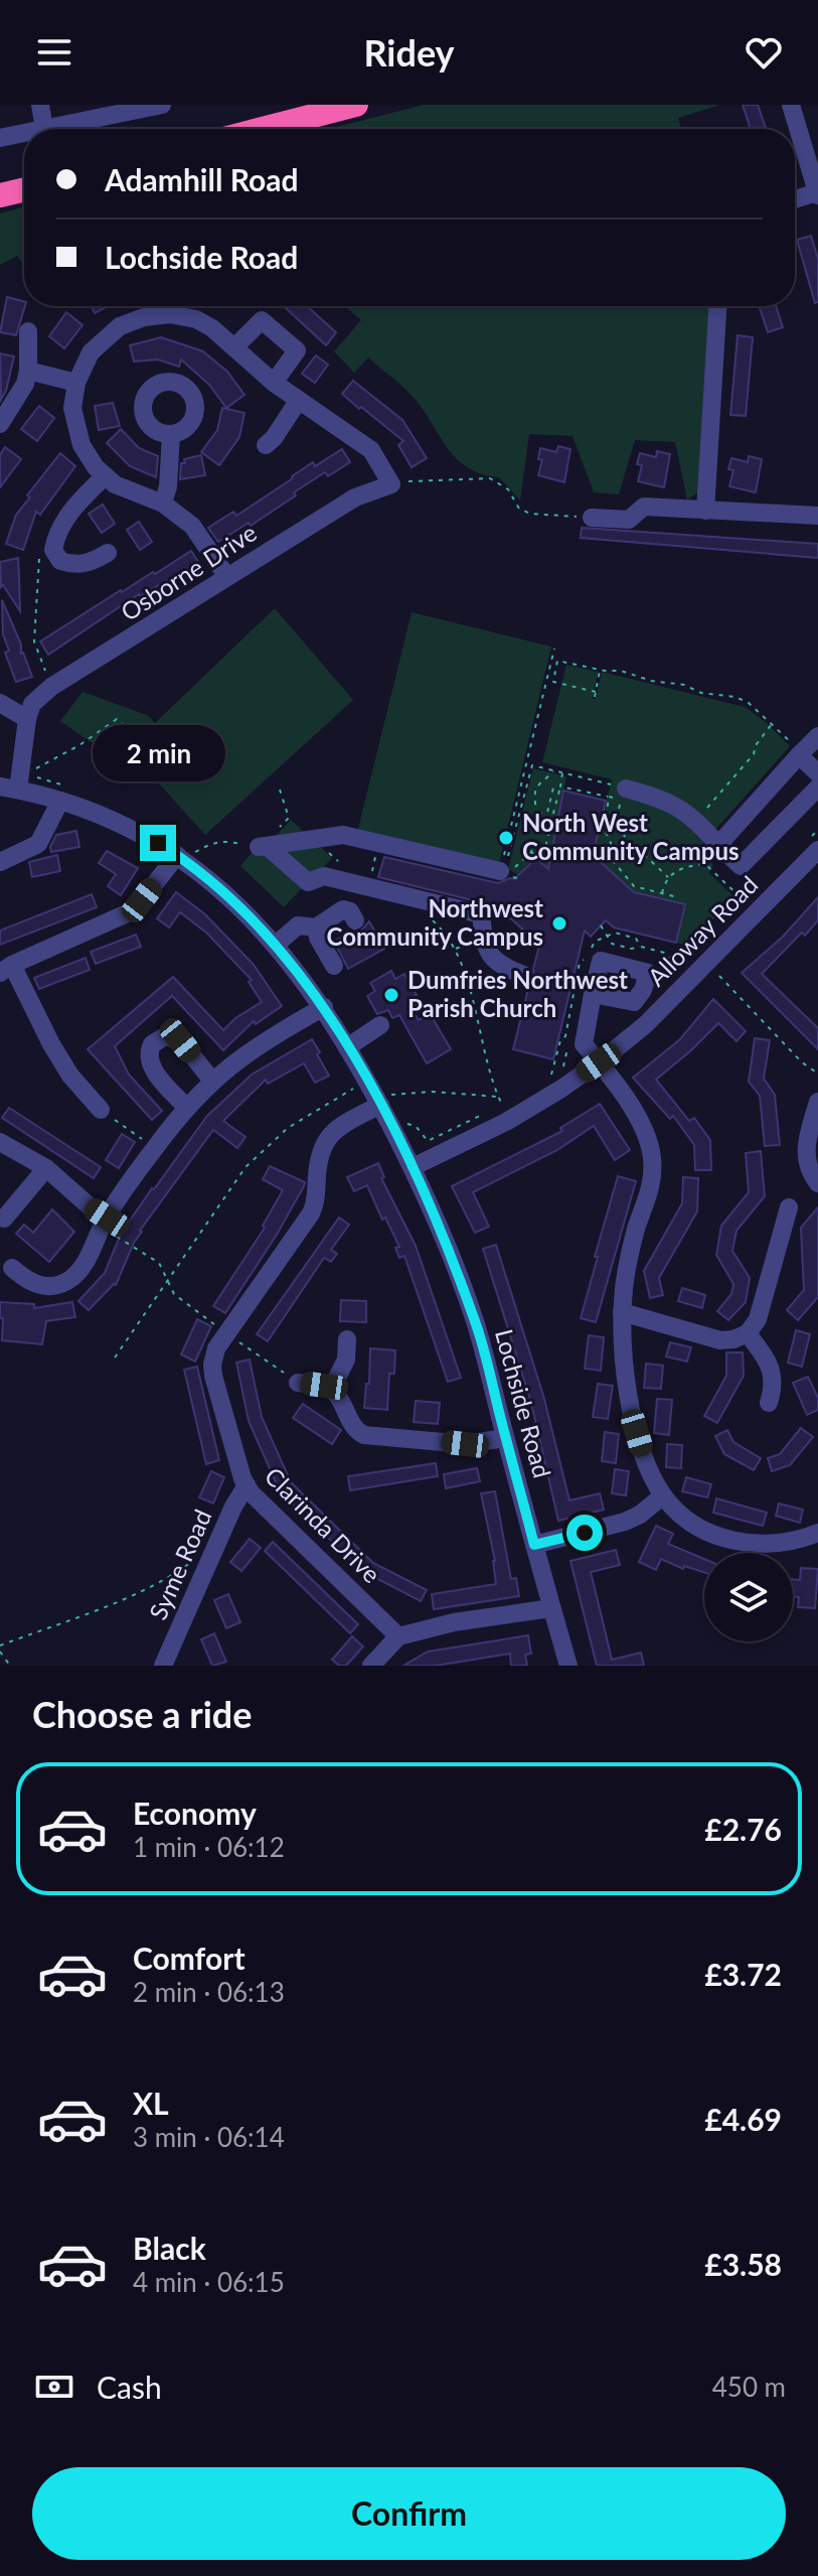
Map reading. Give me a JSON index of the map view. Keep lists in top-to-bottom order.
{
  "streets": {
    "street": [
      "Osborne Drive",
      "Alloway Road",
      "Lochside Road",
      "Clarinda Drive",
      "Syme Road"
    ]
  },
  "crossings": [
    ["Osborne Drive", "Lochside Road"],
    ["Alloway Road", "Lochside Road"],
    ["Lochside Road", "Clarinda Drive"],
    ["Clarinda Drive", "Syme Road"]
  ],
  "places": ["North West Community Campus", "Northwest Community Campus", "Dumfries Northwest Parish Church"],
  "page": {
    "header": "Ridey",
    "banner": ["Adamhill Road", "Lochside Road"],
    "bubble": "2 min",
    "heading": "Choose a ride",
    "list": [
      {
        "name": "Economy",
        "note": "1 min · 06:12",
        "value": "£2.76"
      },
      {
        "name": "Comfort",
        "note": "2 min · 06:13",
        "value": "£3.72"
      },
      {
        "name": "XL",
        "note": "3 min · 06:14",
        "value": "£4.69"
      },
      {
        "name": "Black",
        "note": "4 min · 06:15",
        "value": "£3.58"
      }
    ],
    "pay": ["Cash", "450 m"],
    "buttons": "Confirm"
  }
}
